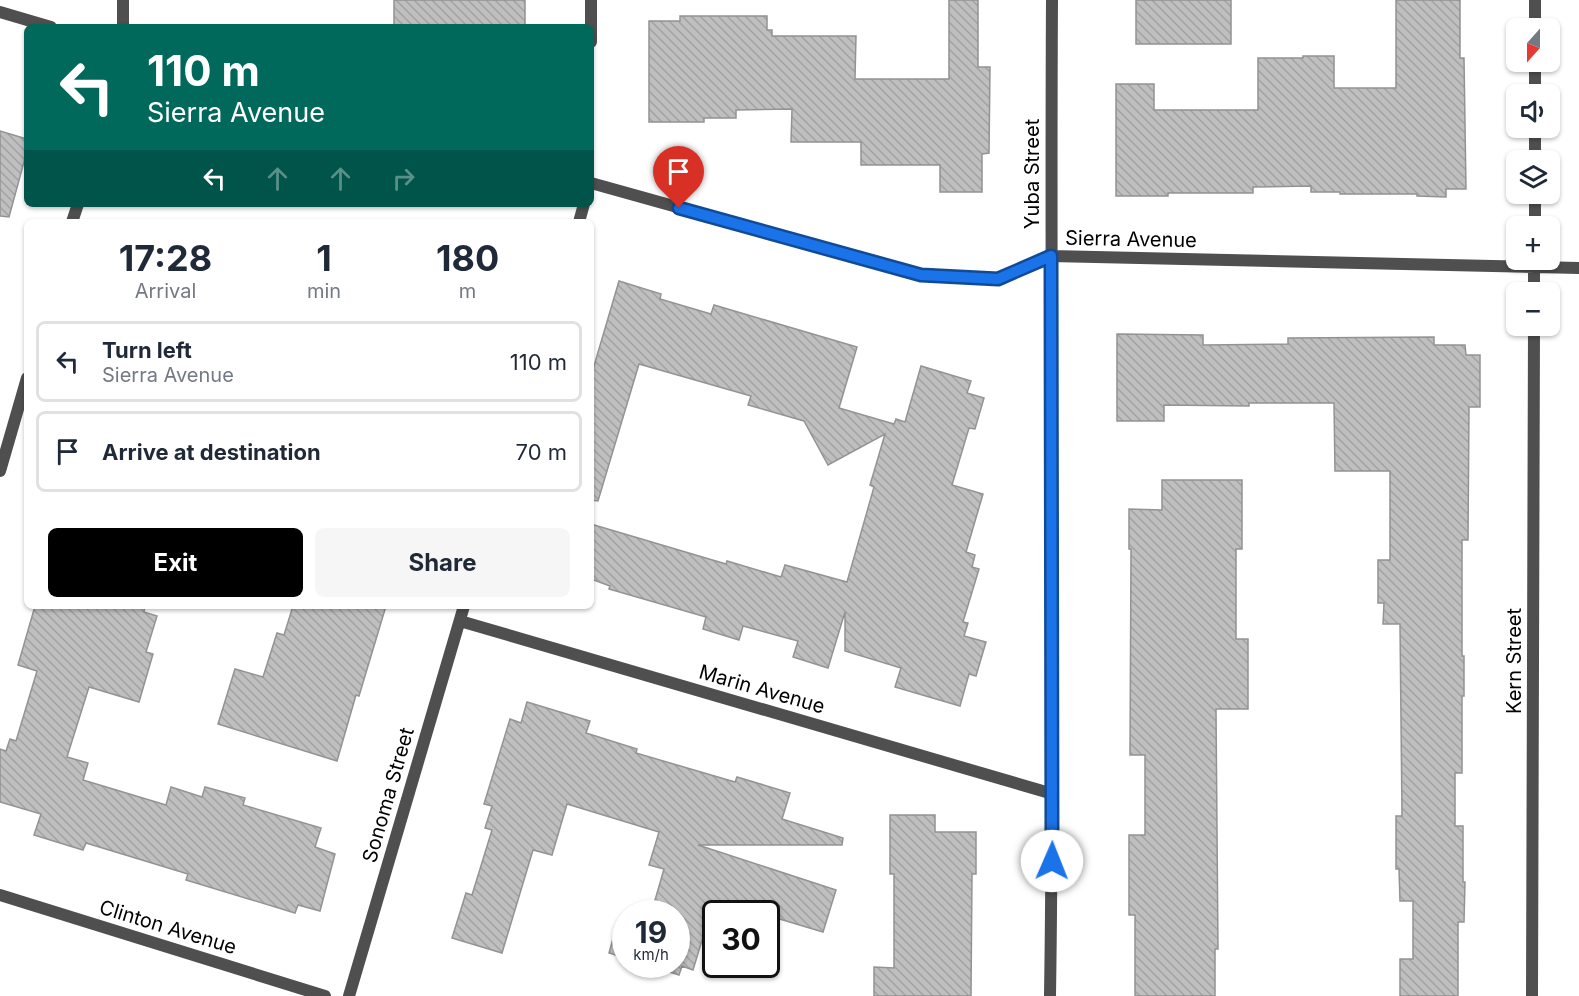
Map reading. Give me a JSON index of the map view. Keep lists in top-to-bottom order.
{
  "streets": {
    "street": [
      "Yuba Street",
      "Sierra Avenue",
      "Kern Street",
      "Marin Avenue",
      "Sonoma Street",
      "Clinton Avenue"
    ]
  },
  "crossings": [
    ["Yuba Street", "Sierra Avenue"],
    ["Yuba Street", "Marin Avenue"],
    ["Marin Avenue", "Sonoma Street"]
  ],
  "north": "bottom",
  "page": {
    "map_buttons": ["+", "−"],
    "turn": ["110 m", "Sierra Avenue"],
    "eta": [
      "17:28",
      "Arrival",
      "1",
      "min",
      "180",
      "m"
    ],
    "list": [
      {
        "name": "Turn left",
        "note": "Sierra Avenue",
        "value": "110 m"
      },
      {
        "name": "Arrive at destination",
        "value": "70 m"
      }
    ],
    "buttons": ["Exit", "Share"],
    "speed": "19 km/h",
    "limit": "30"
  }
}
